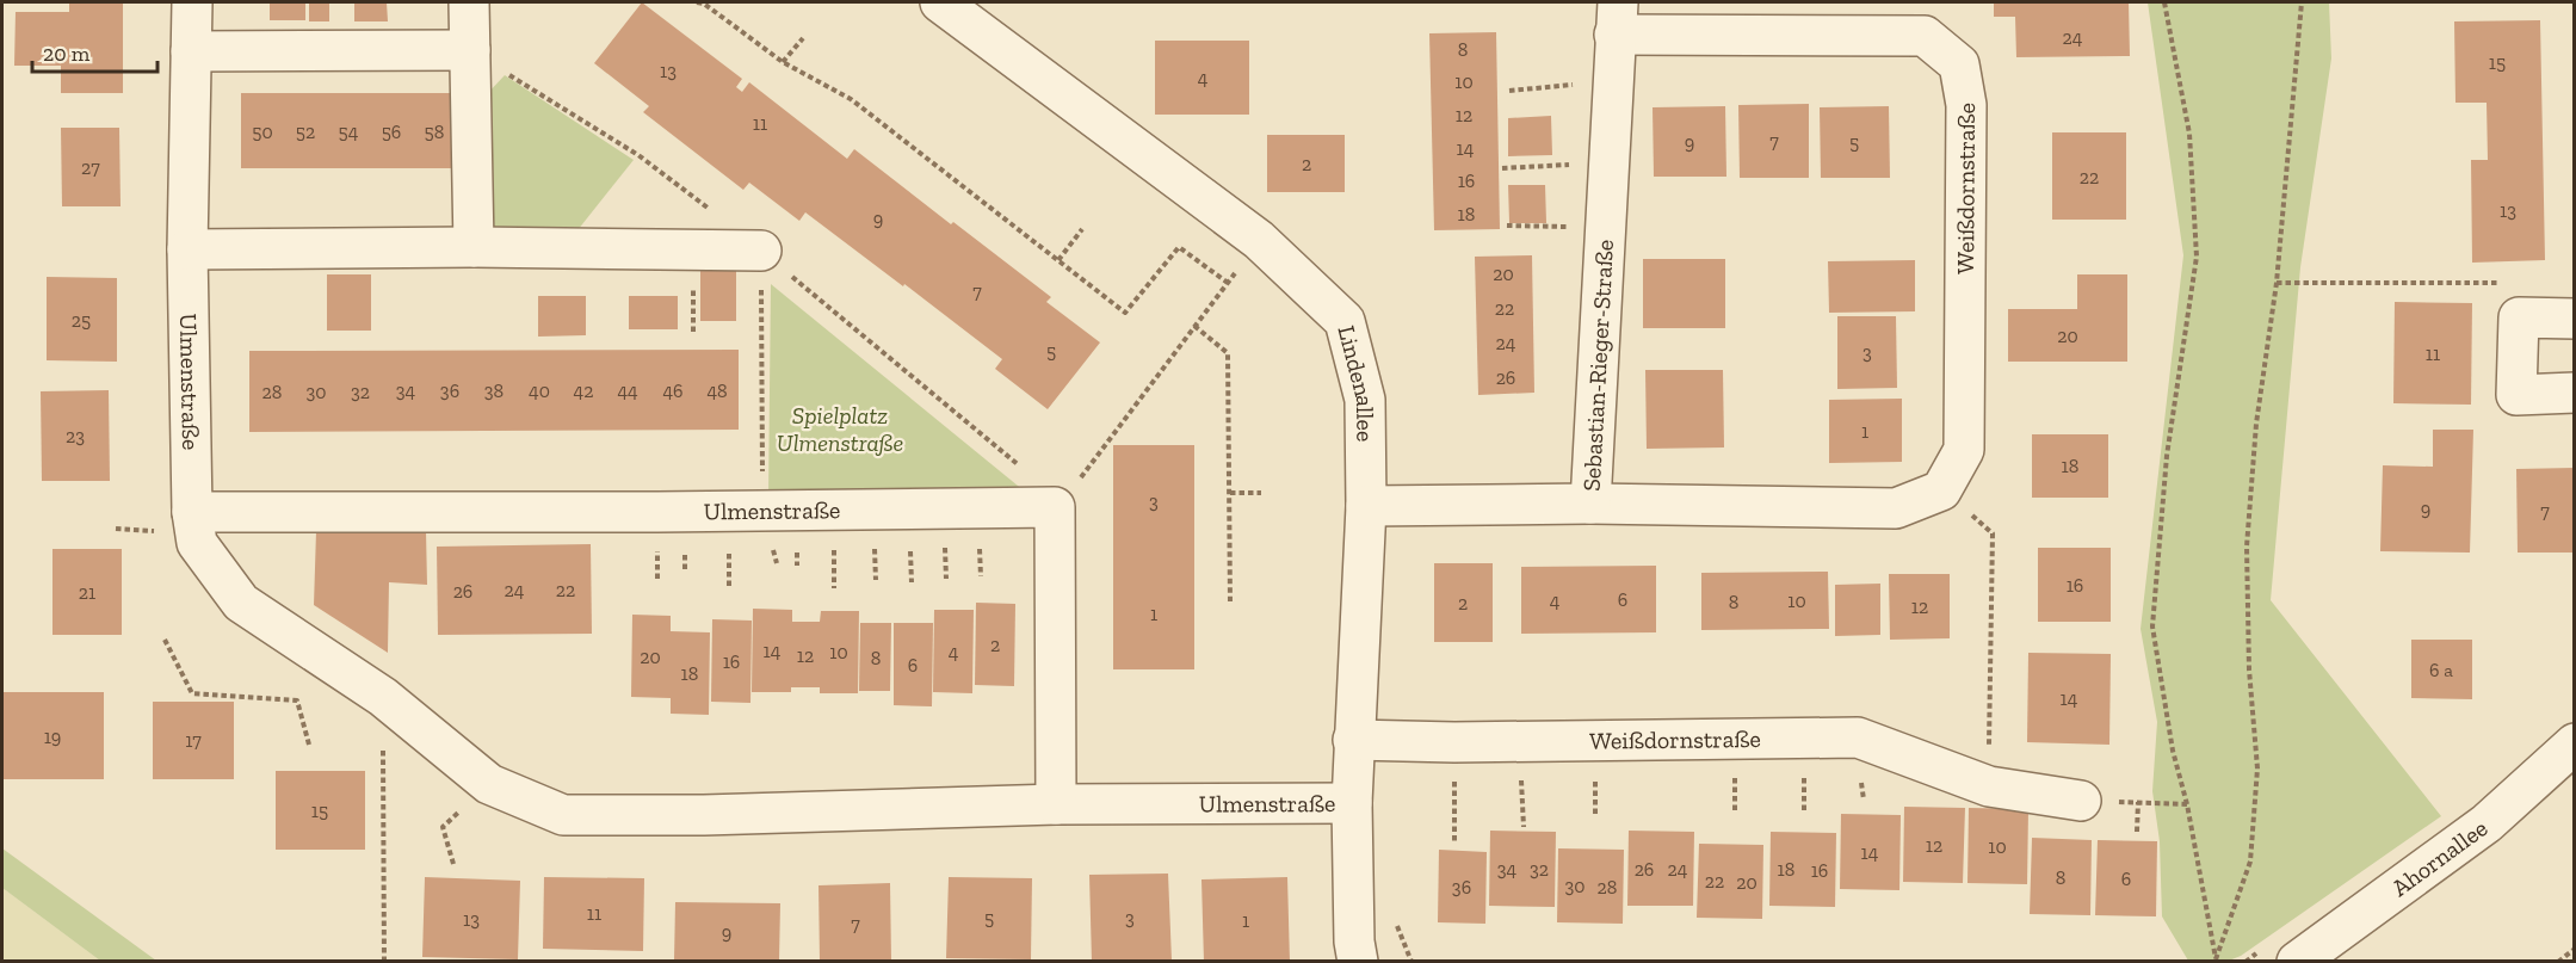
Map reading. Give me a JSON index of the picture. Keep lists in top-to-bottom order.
{
  "streets": {
    "street": [
      "Weißdornstraße",
      "Sebastian-Rieger-Straße",
      "Ulmenstraße",
      "Lindenallee",
      "Ahornallee"
    ]
  },
  "crossings": [
    ["Weißdornstraße", "Sebastian-Rieger-Straße"],
    ["Weißdornstraße", "Lindenallee"],
    ["Sebastian-Rieger-Straße", "Lindenallee"],
    ["Ulmenstraße", "Lindenallee"]
  ],
  "parks": ["Spielplatz Ulmenstraße"],
  "house_numbers": [
    "24",
    "8",
    "15",
    "13",
    "4",
    "10",
    "12",
    "11",
    "50",
    "52",
    "54",
    "56",
    "58",
    "7",
    "9",
    "5",
    "14",
    "2",
    "27",
    "22",
    "16",
    "13",
    "18",
    "9",
    "20",
    "7",
    "22",
    "25",
    "20",
    "24",
    "5",
    "3",
    "11",
    "26",
    "34",
    "36",
    "38",
    "40",
    "42",
    "44",
    "46",
    "48",
    "28",
    "30",
    "32",
    "1",
    "23",
    "18",
    "3",
    "9",
    "7",
    "16",
    "24",
    "22",
    "26",
    "21",
    "6",
    "4",
    "10",
    "8",
    "2",
    "12",
    "1",
    "2",
    "14",
    "10",
    "4",
    "12",
    "20",
    "8",
    "16",
    "6",
    "6 a",
    "18",
    "14",
    "19",
    "17",
    "15",
    "12",
    "10",
    "14",
    "34",
    "32",
    "26",
    "24",
    "18",
    "16",
    "8",
    "6",
    "22",
    "20",
    "30",
    "36",
    "28",
    "11",
    "5",
    "3",
    "13",
    "1",
    "7",
    "9"
  ],
  "scale_bar": "20 m"
}
